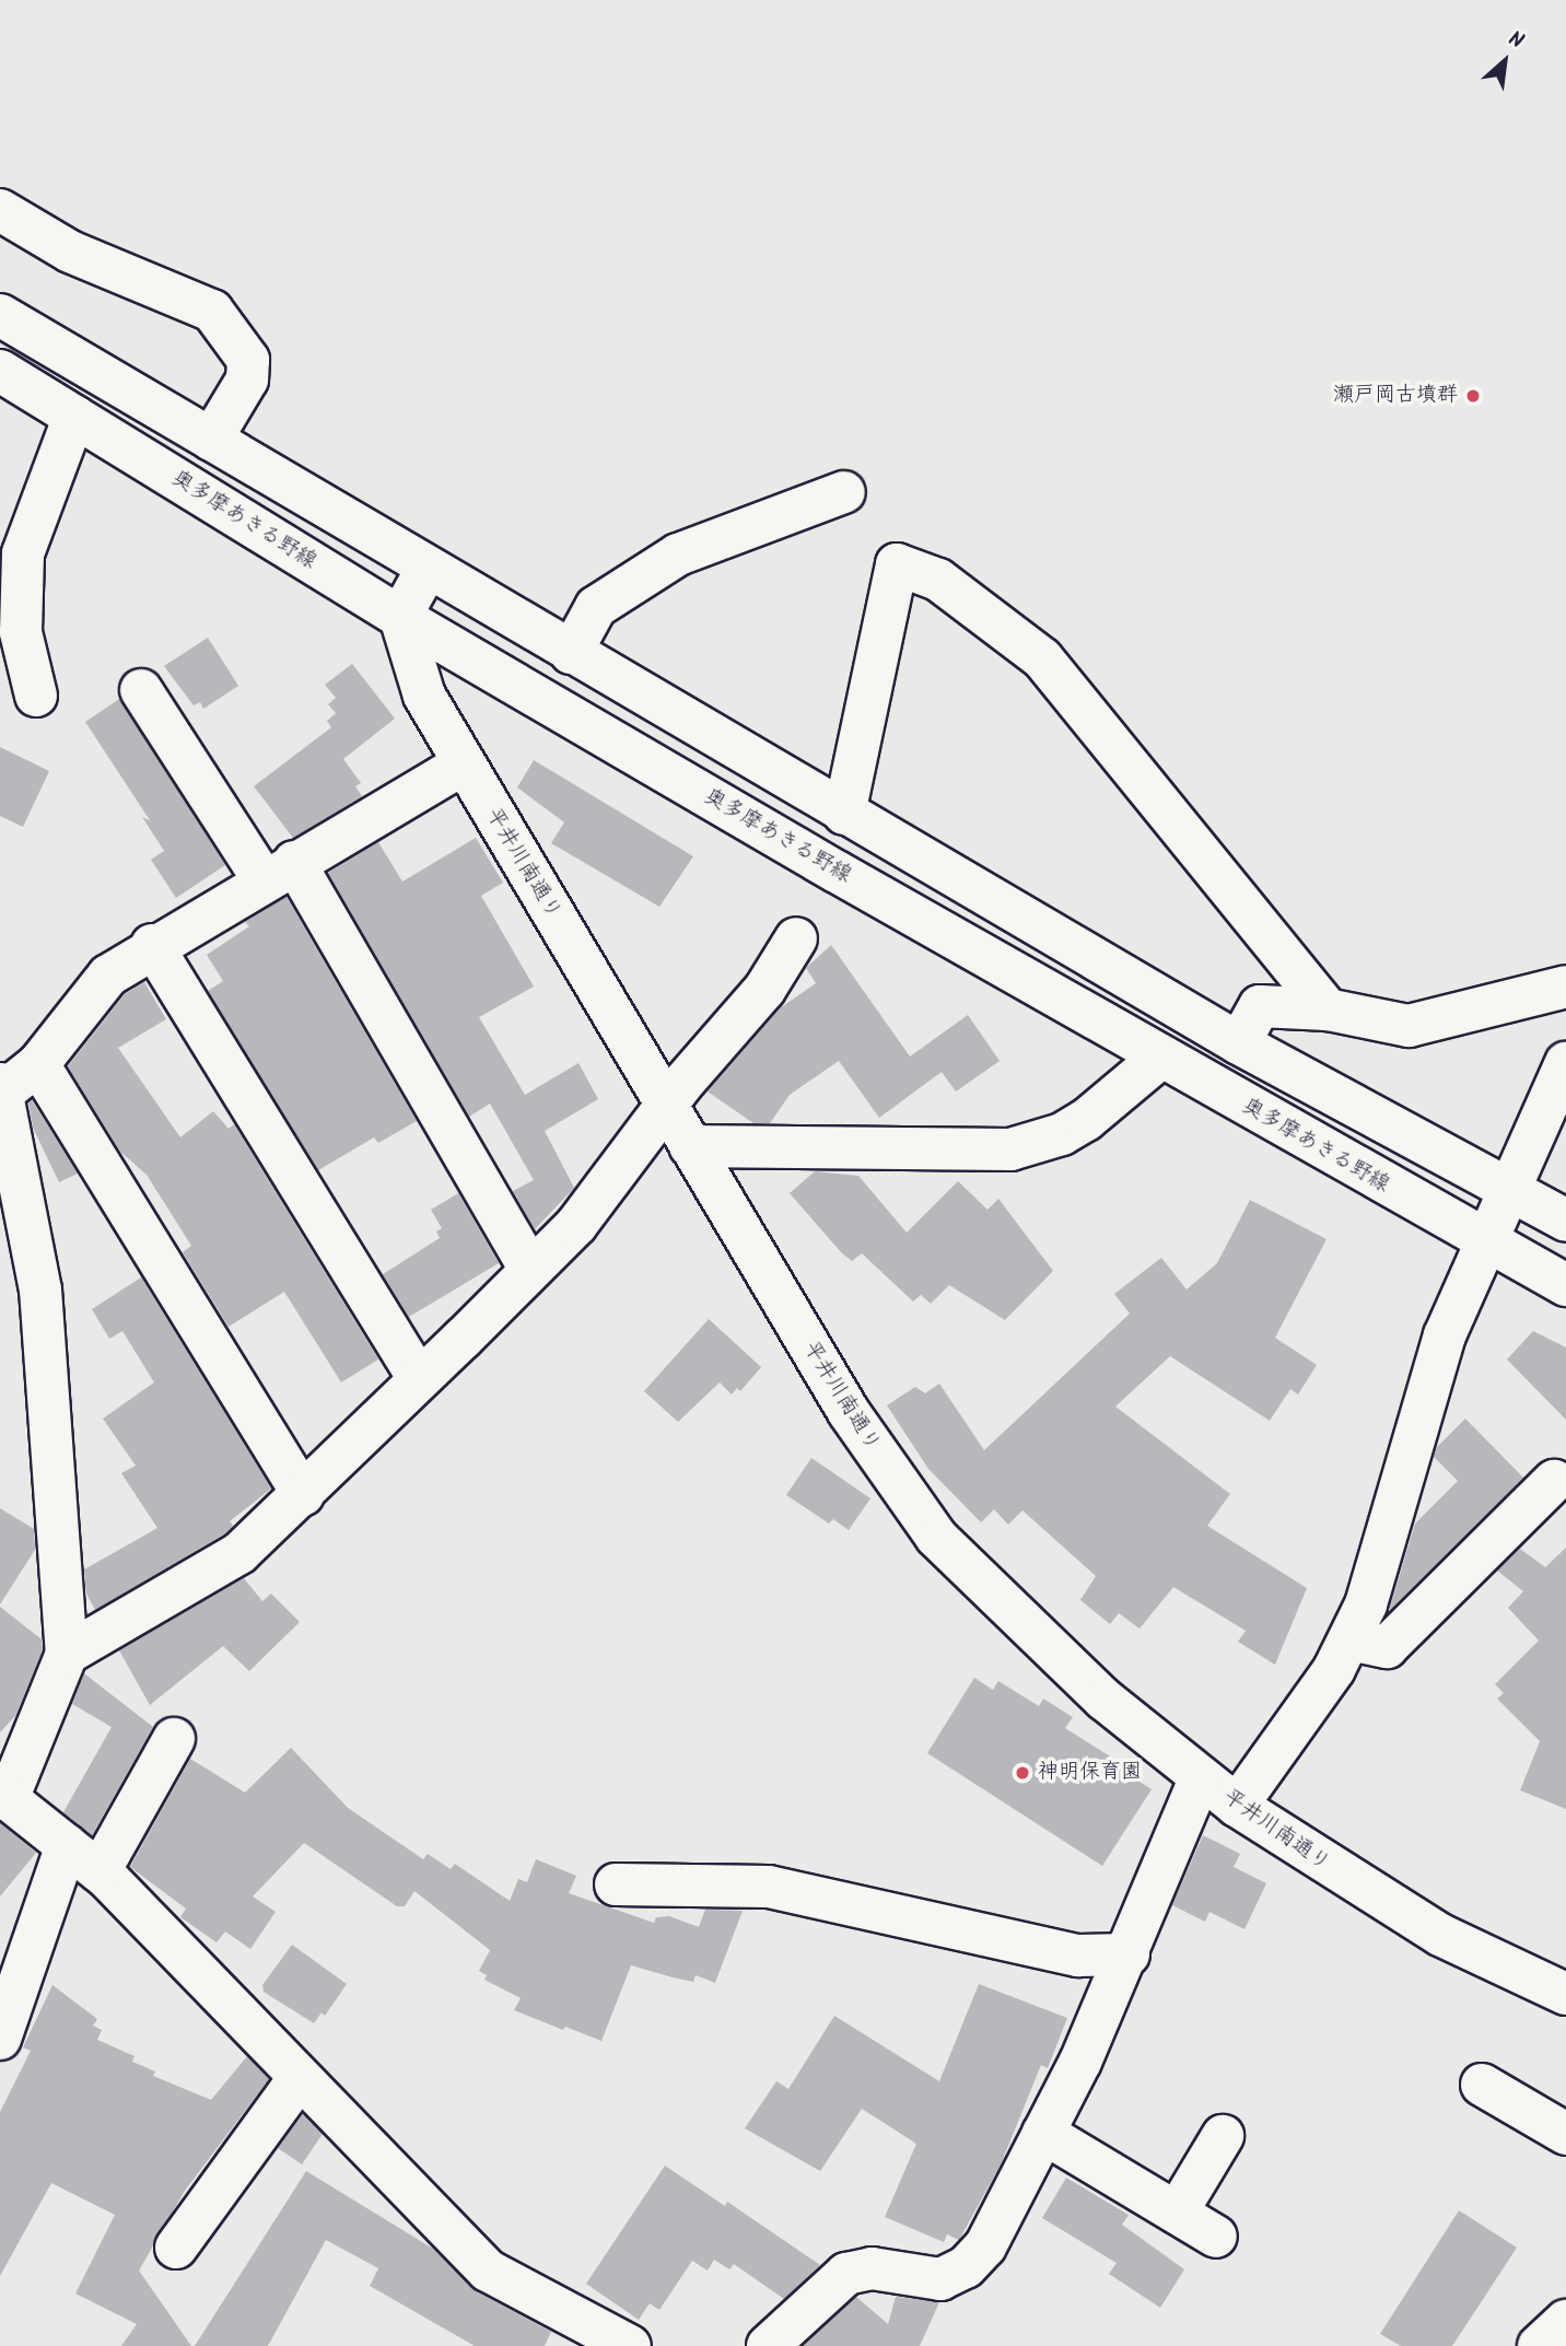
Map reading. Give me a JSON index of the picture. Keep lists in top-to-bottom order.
{
  "streets": {
    "street": ["奥多摩あきる野線", "平井川南通り"]
  },
  "crossings": [
    ["奥多摩あきる野線", "平井川南通り"]
  ],
  "places": ["瀬戸岡古墳群", "神明保育園"],
  "north": "top right"
}
